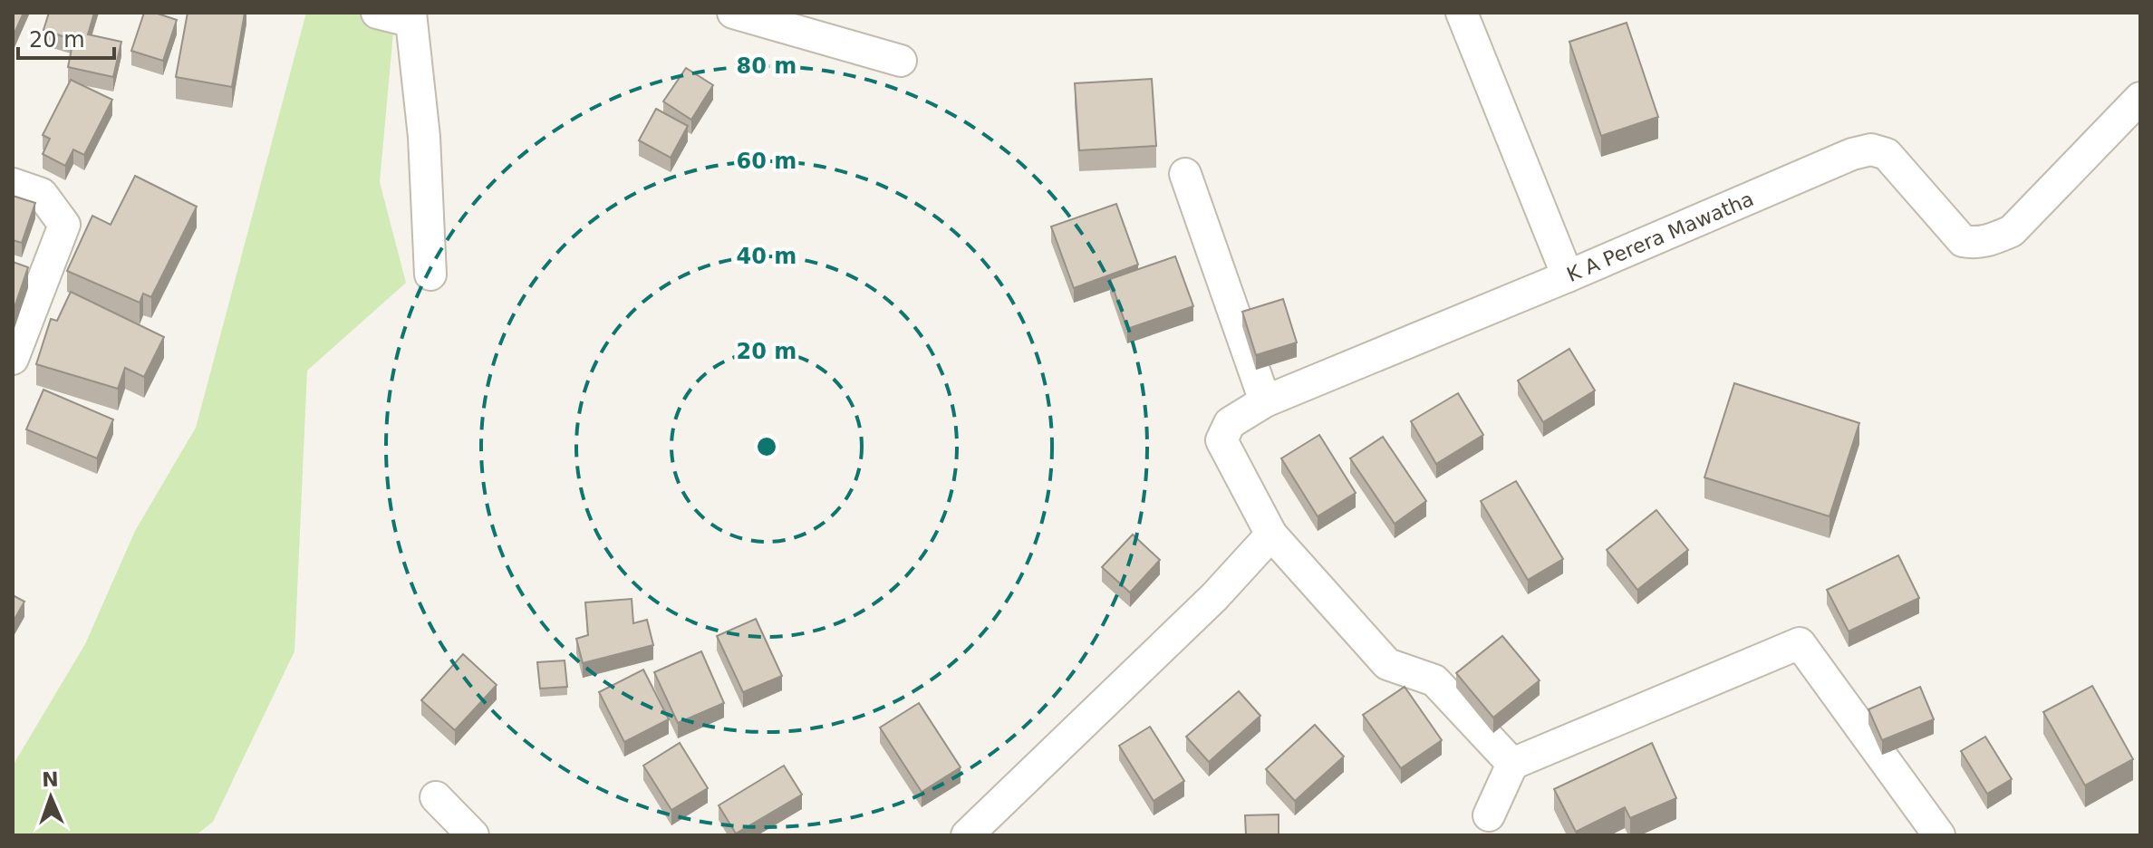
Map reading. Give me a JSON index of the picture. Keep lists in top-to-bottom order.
{
  "streets": {
    "street": ["K A Perera Mawatha"]
  },
  "scale_bar": "20 m",
  "north": "top",
  "rings": [
    "80 m",
    "60 m",
    "40 m",
    "20 m"
  ]
}
